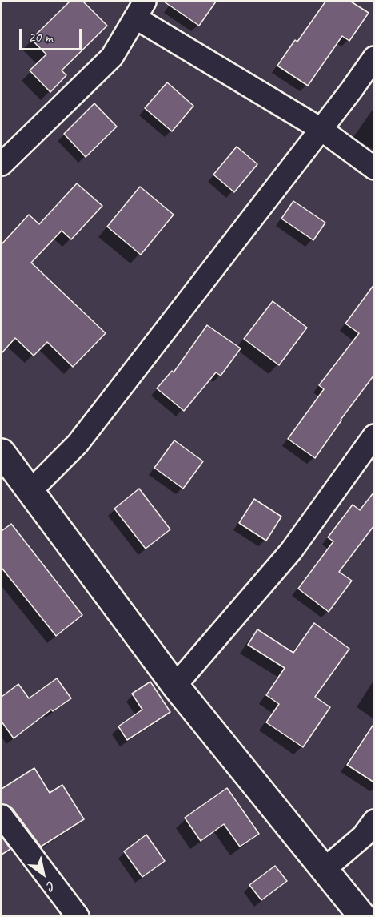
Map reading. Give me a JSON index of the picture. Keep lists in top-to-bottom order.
{
  "scale_bar": "20 m",
  "north": "bottom right"
}
